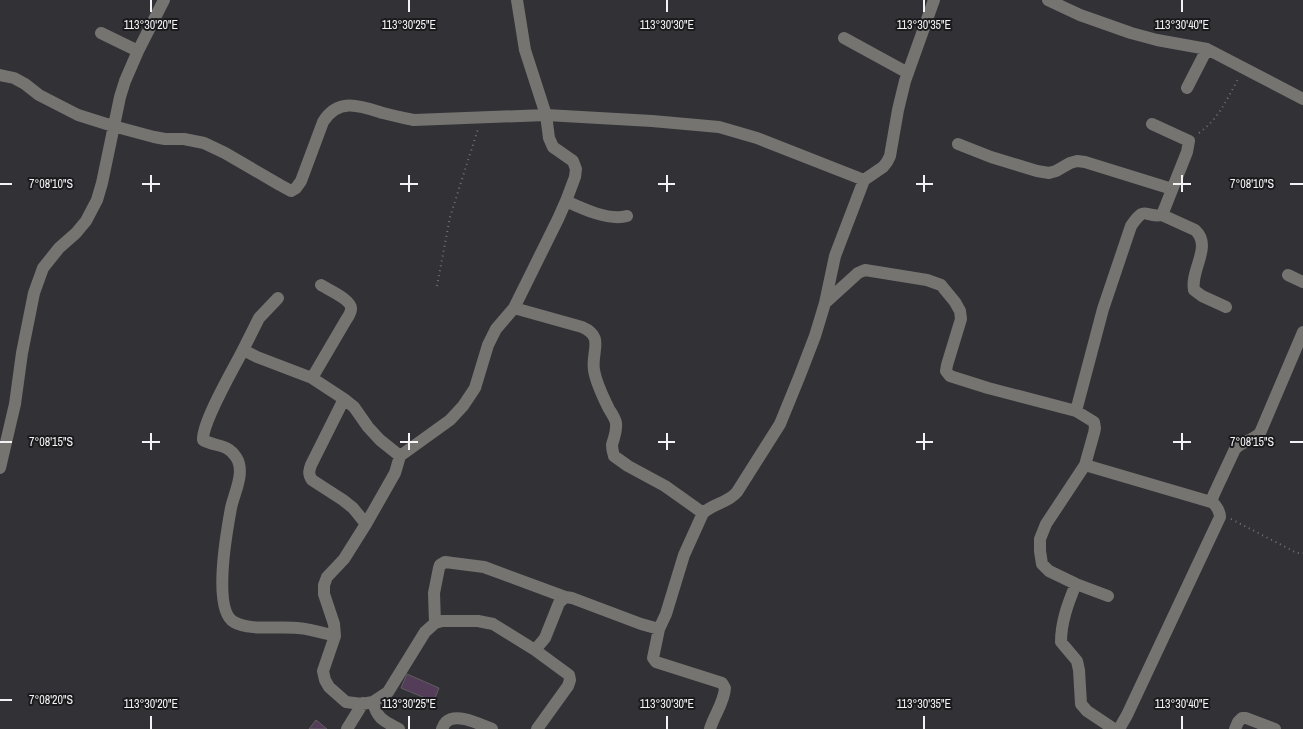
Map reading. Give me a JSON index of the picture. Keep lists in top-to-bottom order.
{
  "coordinates": [
    "113°30'20\"E",
    "113°30'25\"E",
    "113°30'30\"E",
    "113°30'35\"E",
    "113°30'40\"E",
    "7°08'10\"S",
    "7°08'15\"S",
    "7°08'20\"S"
  ]
}
